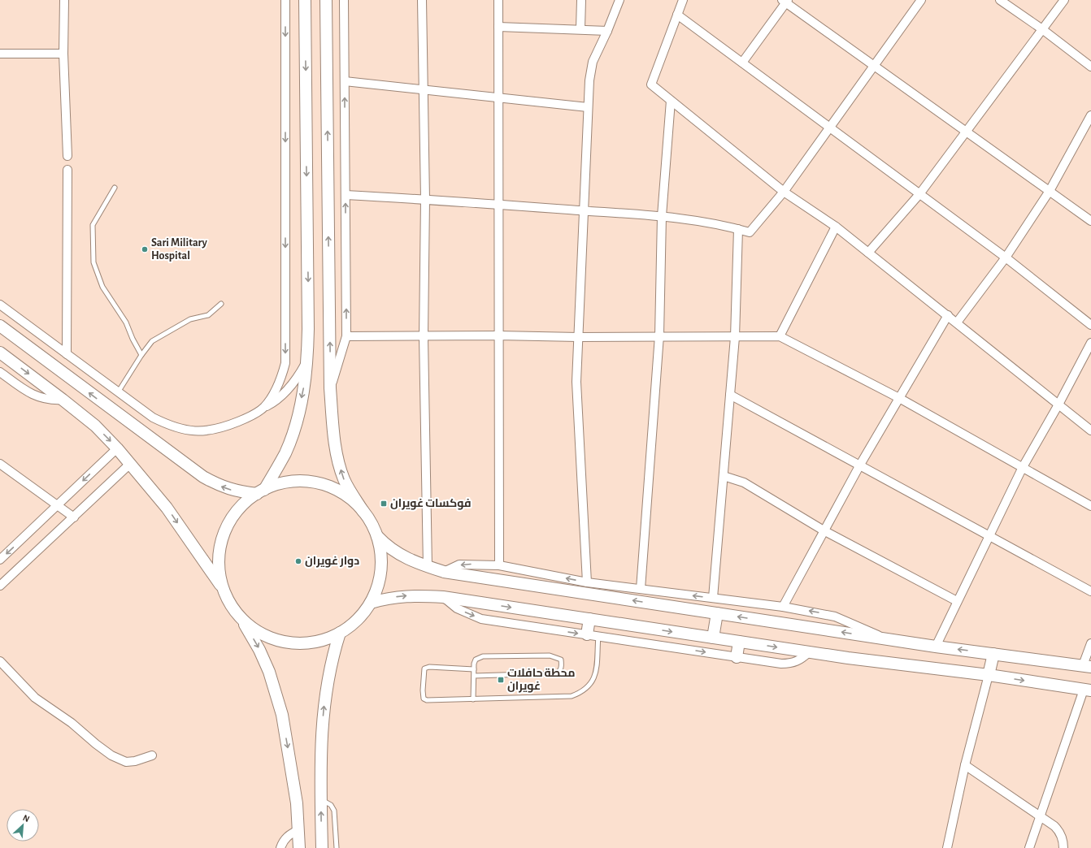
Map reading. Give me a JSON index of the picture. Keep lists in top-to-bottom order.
{
  "places": {
    "other": ["Sari Military Hospital", "دوار غويران"],
    "transit": ["فوكسات غويران", "محطة حافلات غويران"]
  },
  "north": "top right"
}
